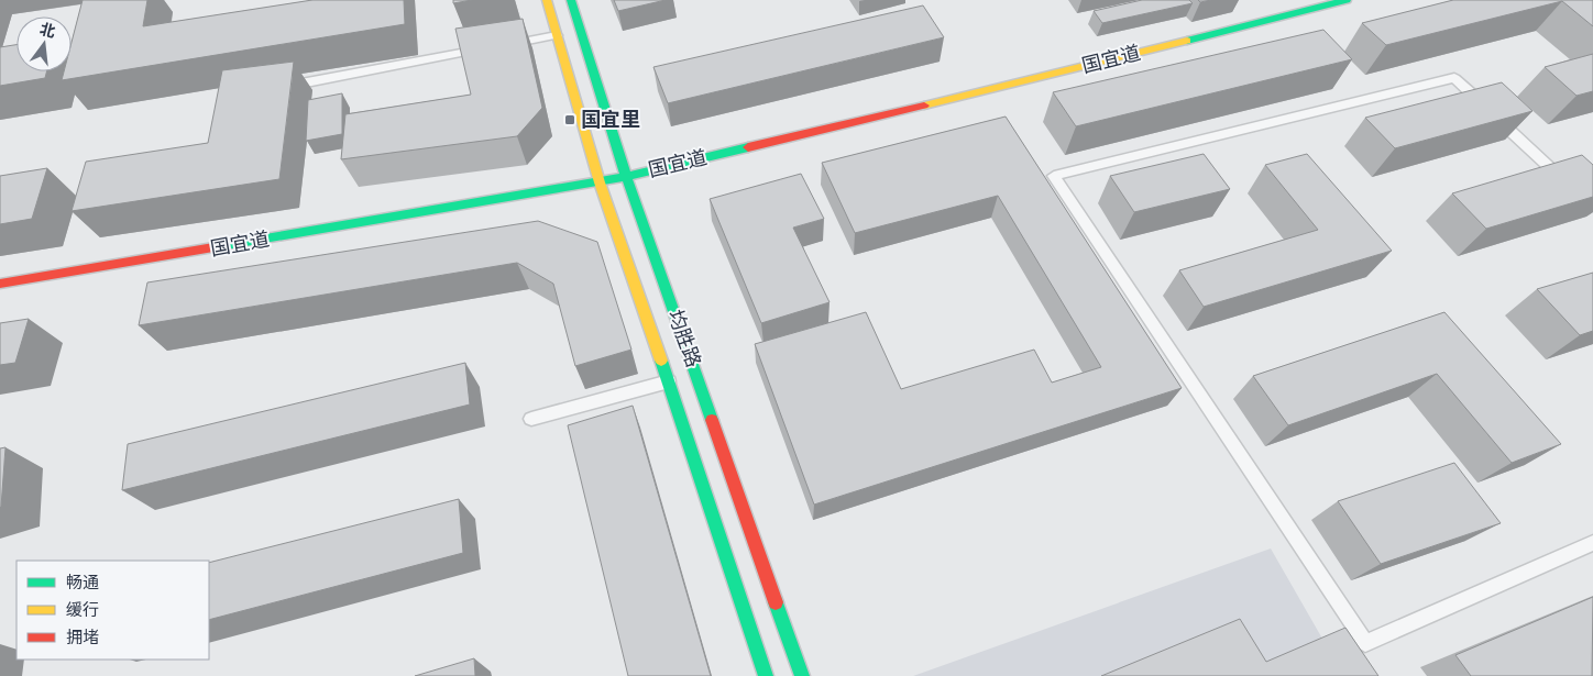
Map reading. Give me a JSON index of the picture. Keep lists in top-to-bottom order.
{
  "streets": {
    "street": ["国宜道", "均胜路"]
  },
  "crossings": [
    ["国宜道", "均胜路"]
  ],
  "places": {
    "transit": ["国宜里"]
  },
  "legend": ["畅通", "缓行", "拥堵"],
  "north": "top"
}
